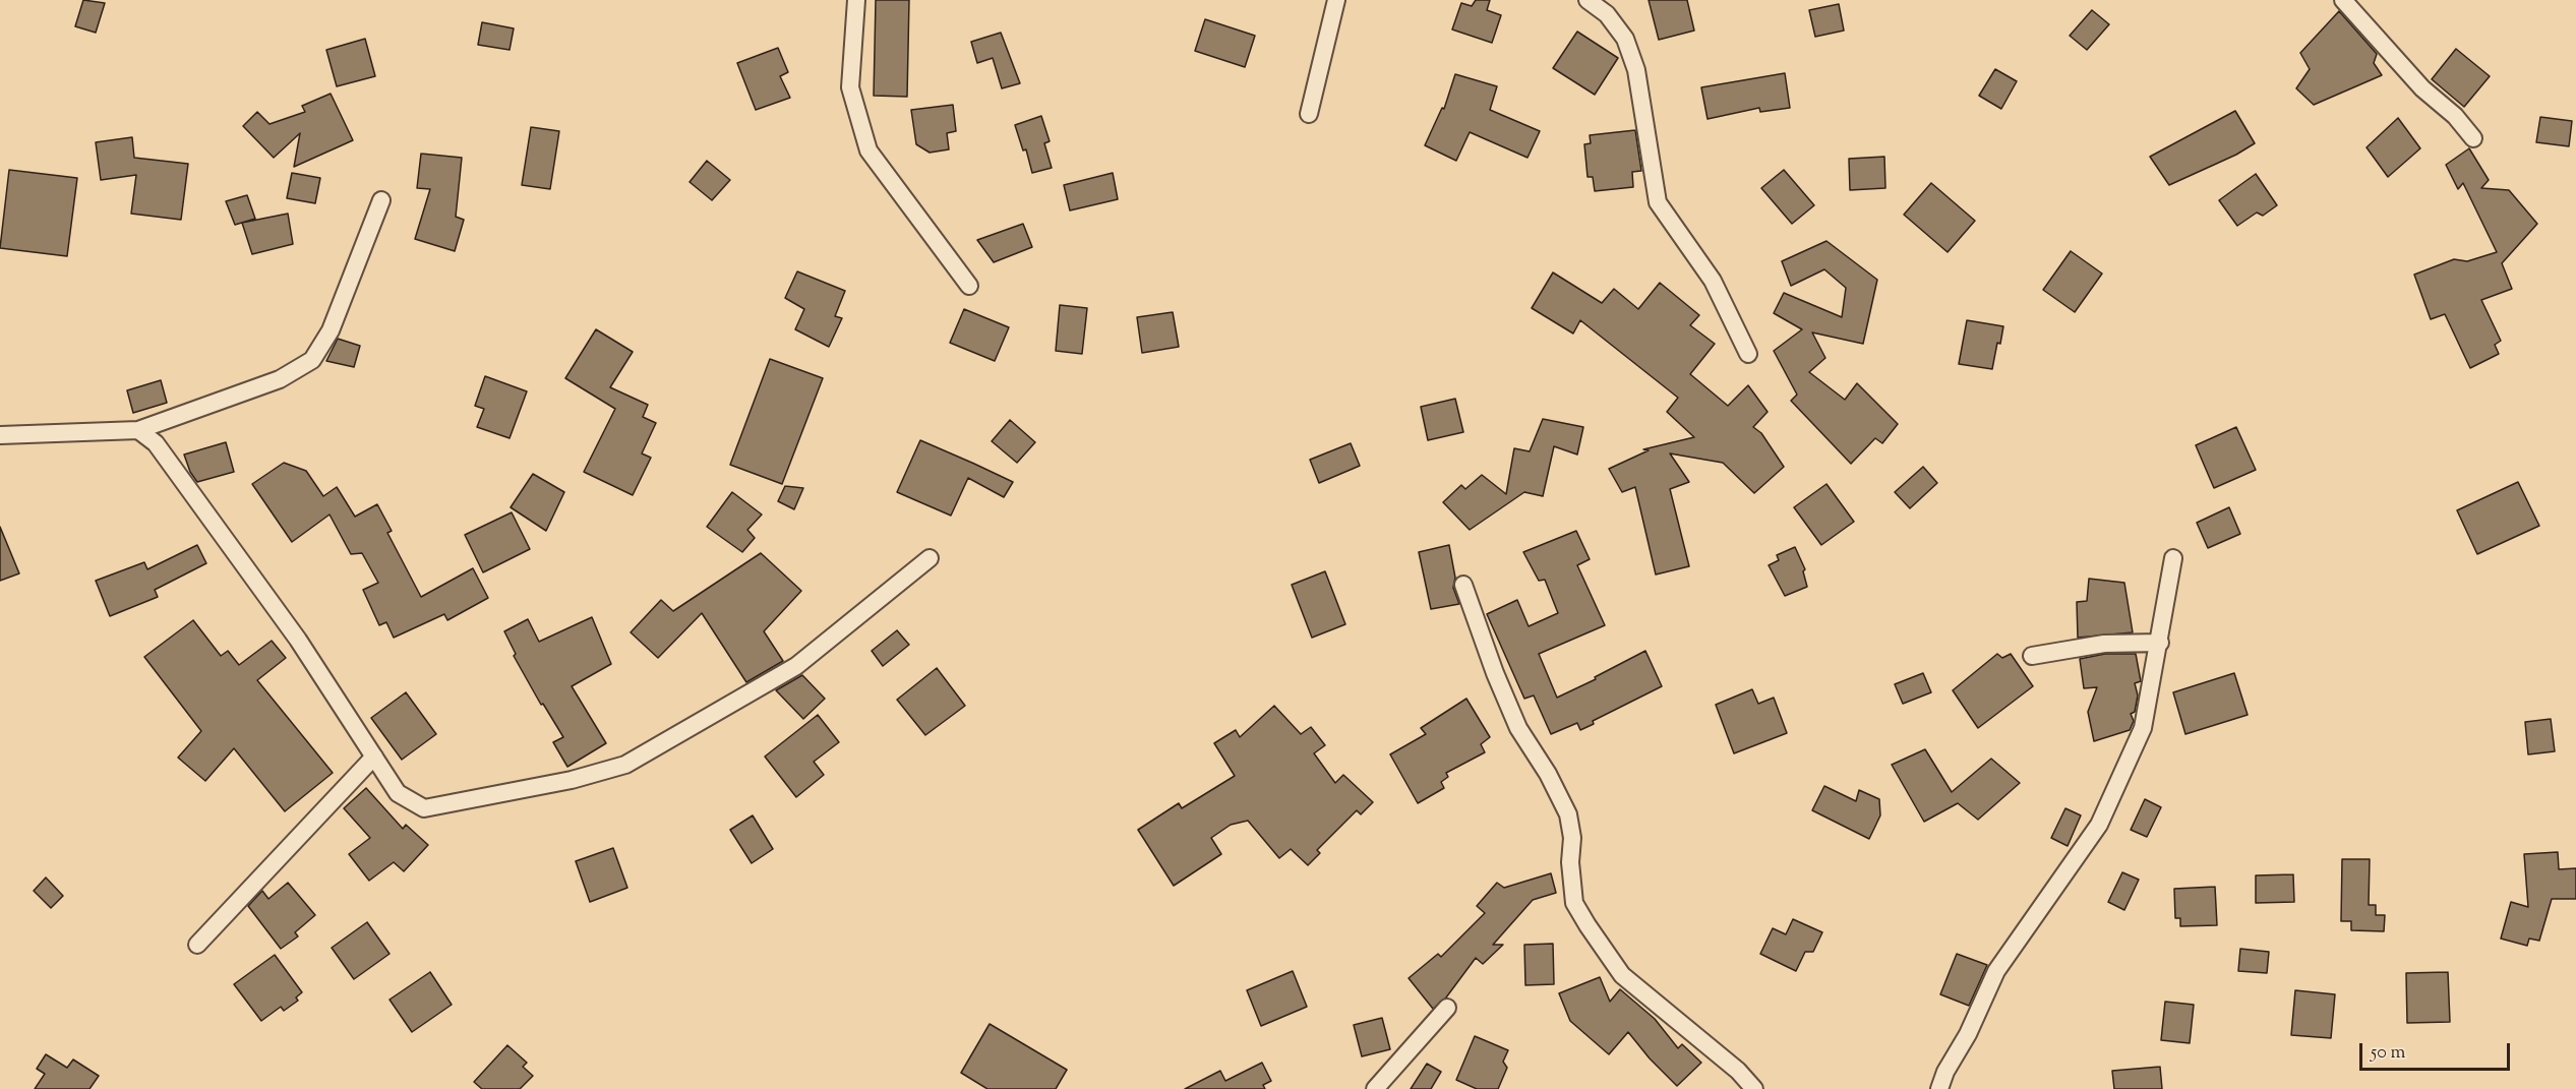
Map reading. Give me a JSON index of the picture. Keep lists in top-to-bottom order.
{
  "scale_bar": "50 m"
}
